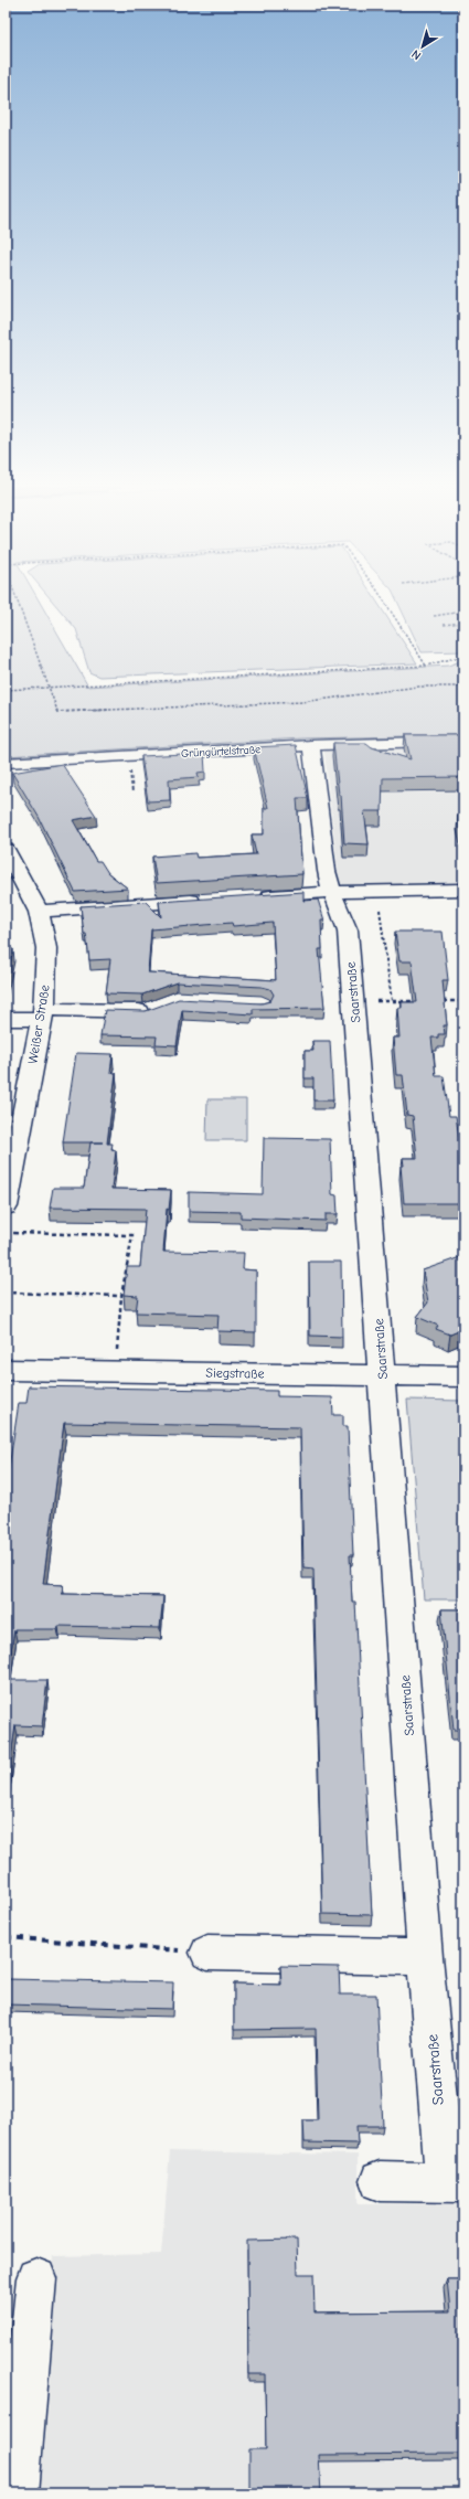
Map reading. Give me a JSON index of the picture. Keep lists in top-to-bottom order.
{
  "streets": {
    "street": [
      "Grüngürtelstraße",
      "Saarstraße",
      "Weißer Straße",
      "Siegstraße"
    ]
  },
  "crossings": [
    ["Grüngürtelstraße", "Saarstraße"],
    ["Saarstraße", "Siegstraße"]
  ],
  "north": "bottom left"
}
